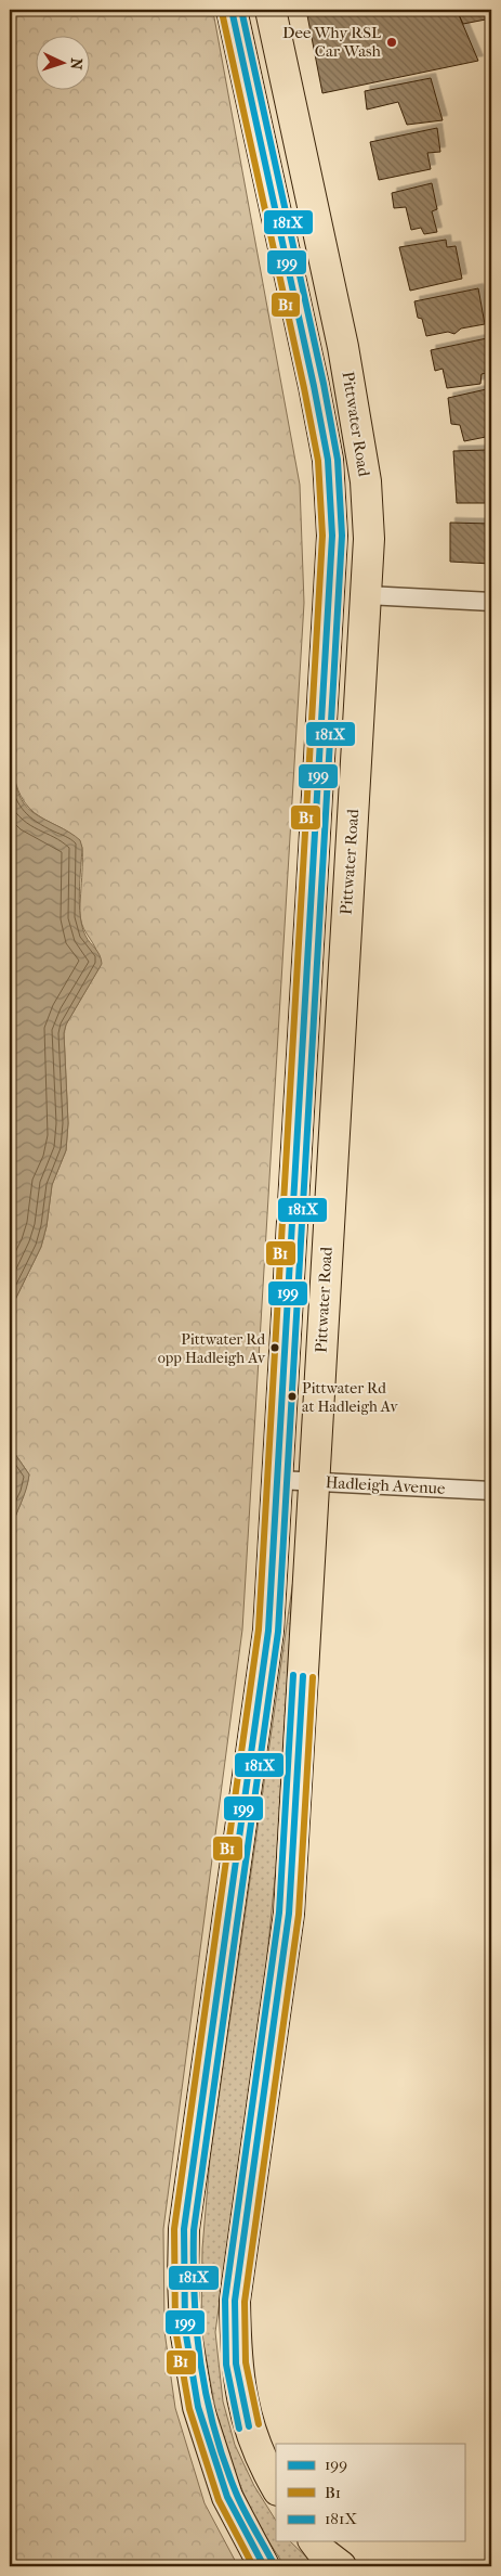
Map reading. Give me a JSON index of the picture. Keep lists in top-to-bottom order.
{
  "streets": {
    "highway": ["Pittwater Road"],
    "street": ["Hadleigh Avenue"]
  },
  "crossings": [
    ["Pittwater Road", "Hadleigh Avenue"]
  ],
  "places": ["Dee Why RSL Car Wash", "Pittwater Rd opp Hadleigh Av", "Pittwater Rd at Hadleigh Av"],
  "lines": ["transit line 199", "transit line 181X", "transit line B1"],
  "legend": ["199", "B1", "181X"],
  "north": "right"
}
